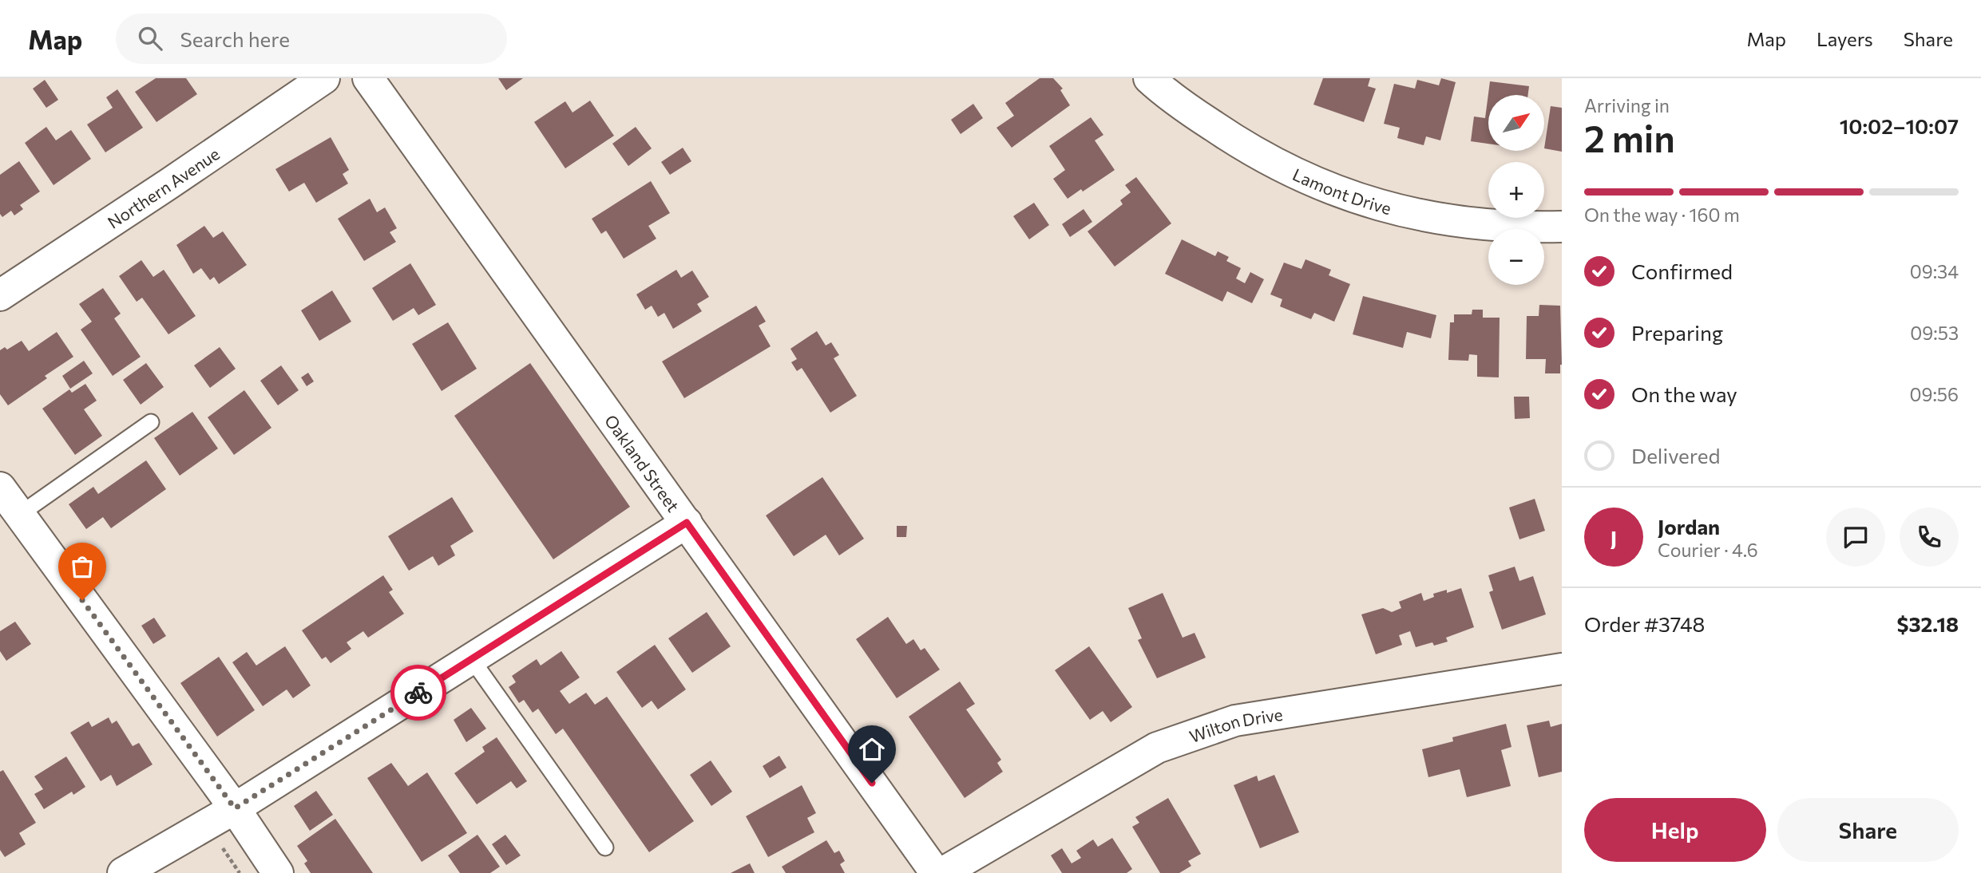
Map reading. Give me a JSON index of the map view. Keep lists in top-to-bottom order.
{
  "streets": {
    "street": [
      "Northern Avenue",
      "Lamont Drive",
      "Oakland Street",
      "Wilton Drive"
    ]
  },
  "north": "top right",
  "page": {
    "header": "Map",
    "search": "Search here",
    "nav": ["Map", "Layers", "Share"],
    "heading": ["2 min", "Arriving in", "10:02–10:07"],
    "panel": [
      "Jordan",
      "Courier · 4.6",
      "Order #3748",
      "$32.18"
    ],
    "map_buttons": ["+", "−"],
    "bar": "On the way · 160 m",
    "list": [
      ["Confirmed", "09:34"],
      ["Preparing", "09:53"],
      ["On the way", "09:56"],
      "Delivered"
    ],
    "round": "J",
    "buttons": ["Help", "Share"]
  }
}
